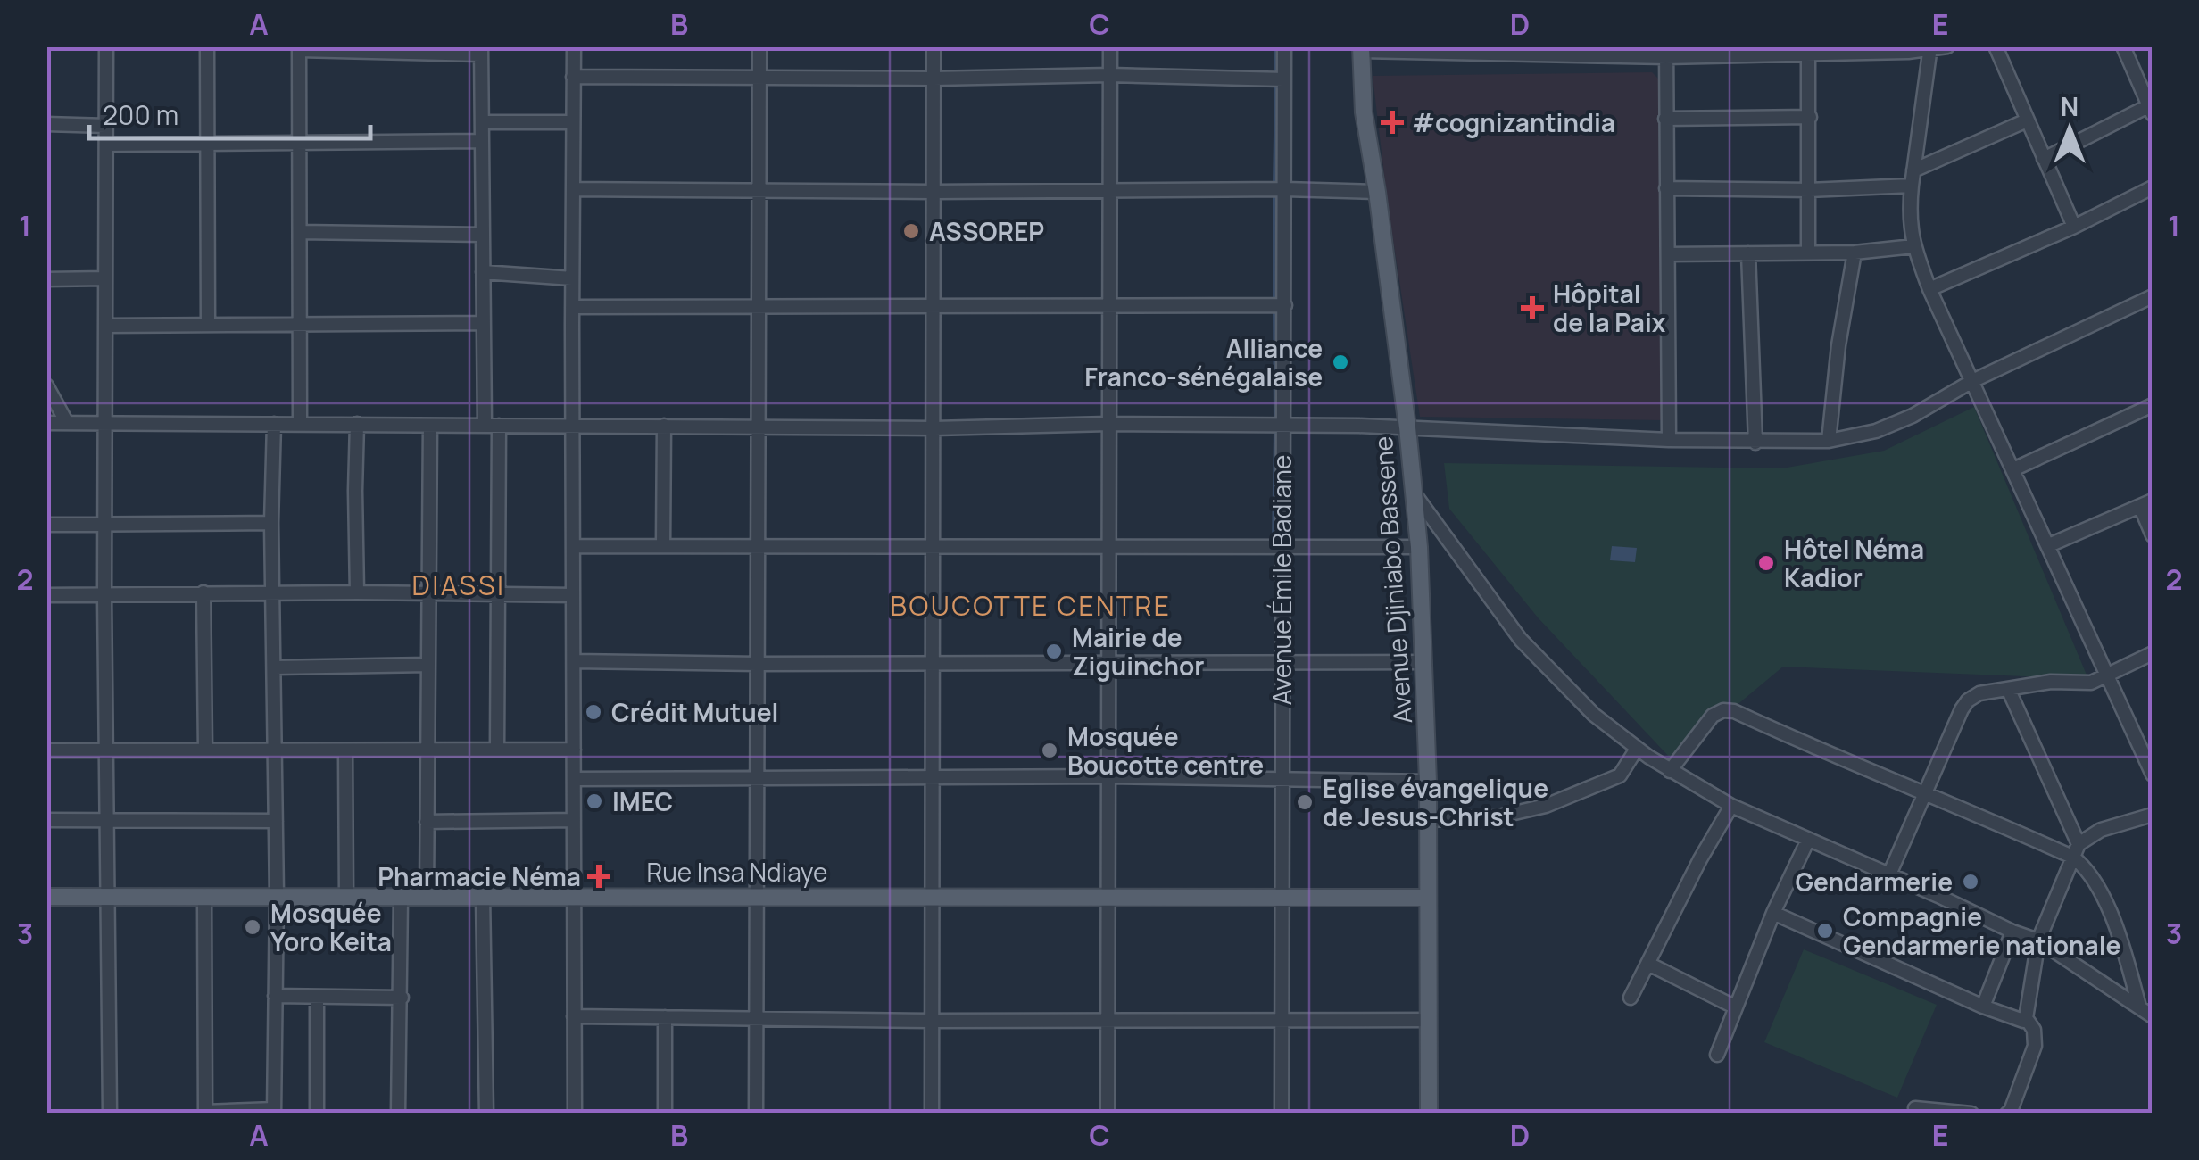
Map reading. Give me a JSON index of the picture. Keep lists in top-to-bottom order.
{
  "streets": {
    "main road": ["Avenue Djiniabo Bassene", "Rue Insa Ndiaye"],
    "street": ["Avenue Émile Badiane"]
  },
  "crossings": [
    ["Avenue Émile Badiane", "Rue Insa Ndiaye"],
    ["Avenue Djiniabo Bassene", "Rue Insa Ndiaye"]
  ],
  "districts": ["DIASSI", "BOUCOTTE CENTRE"],
  "places": {
    "health": ["#cognizantindia", "Hôpital de la Paix", "Pharmacie Néma"],
    "other": [
      "ASSOREP",
      "Alliance Franco-sénégalaise",
      "Hôtel Néma Kadior",
      "Mairie de Ziguinchor",
      "Crédit Mutuel",
      "Mosquée Boucotte centre",
      "IMEC",
      "Eglise évangelique de Jesus-Christ",
      "Gendarmerie",
      "Mosquée Yoro Keita",
      "Compagnie Gendarmerie nationale"
    ]
  },
  "scale_bar": "200 m",
  "north": "top",
  "grid": {
    "columns": [
      "A",
      "B",
      "C",
      "D",
      "E"
    ],
    "rows": ["1", "2", "3"]
  }
}
